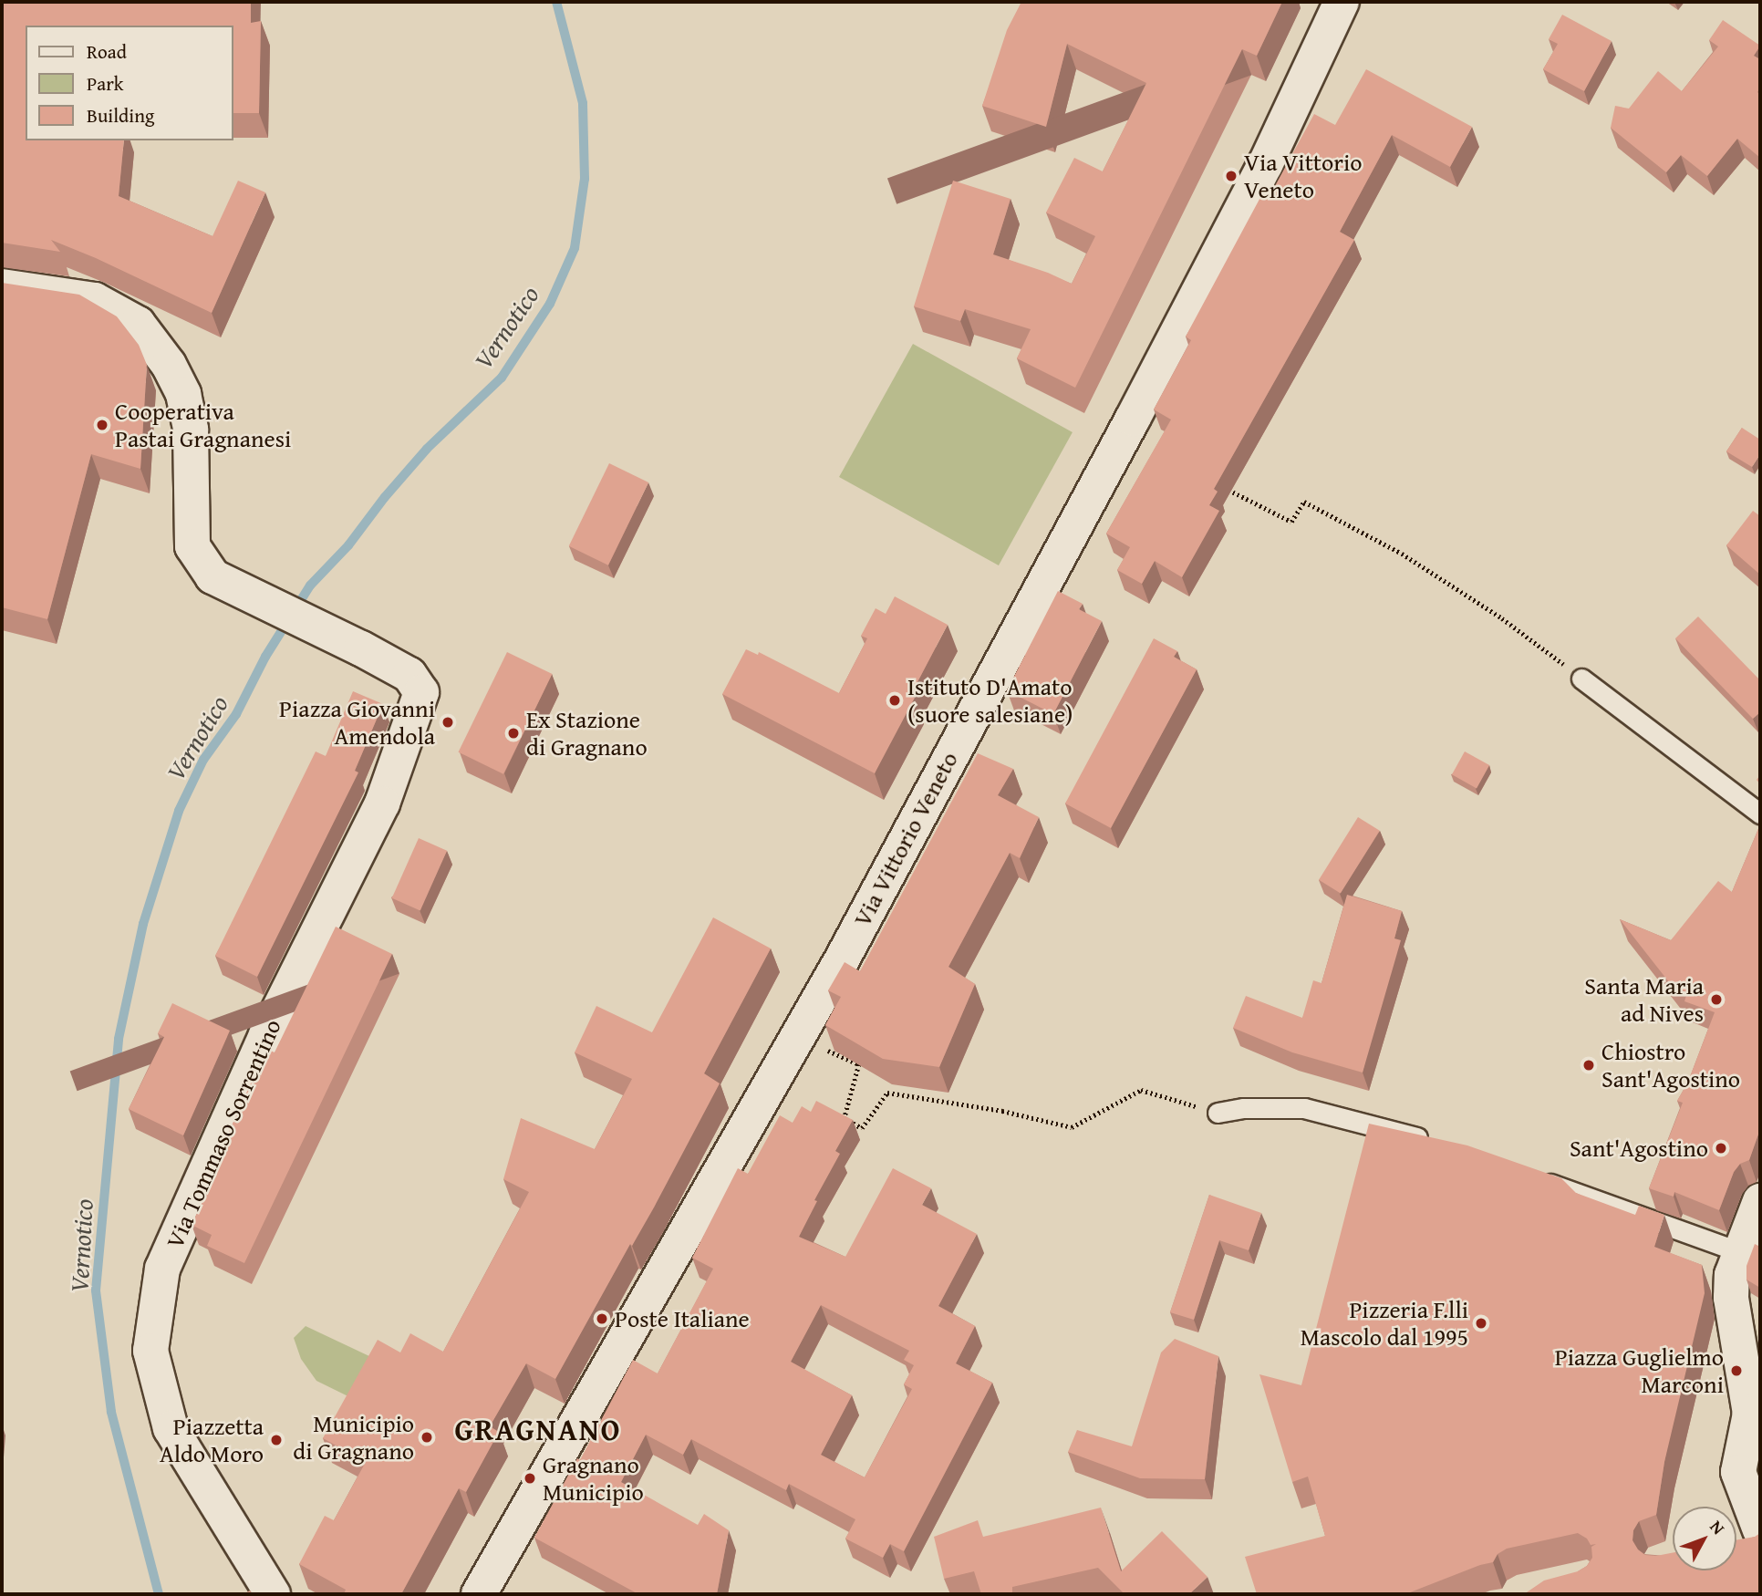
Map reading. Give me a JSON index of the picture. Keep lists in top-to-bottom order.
{
  "streets": {
    "street": ["Via Vittorio Veneto", "Via Tommaso Sorrentino"]
  },
  "districts": ["GRAGNANO"],
  "water": ["Vernotico"],
  "places": [
    "Via Vittorio Veneto",
    "Cooperativa Pastai Gragnanesi",
    "Istituto D'Amato (suore salesiane)",
    "Piazza Giovanni Amendola",
    "Ex Stazione di Gragnano",
    "Santa Maria ad Nives",
    "Chiostro Sant'Agostino",
    "Sant'Agostino",
    "Poste Italiane",
    "Pizzeria F.lli Mascolo dal 1995",
    "Piazza Guglielmo Marconi",
    "Municipio di Gragnano",
    "Piazzetta Aldo Moro",
    "Gragnano Municipio"
  ],
  "legend": ["Road", "Park", "Building"],
  "north": "top right"
}
